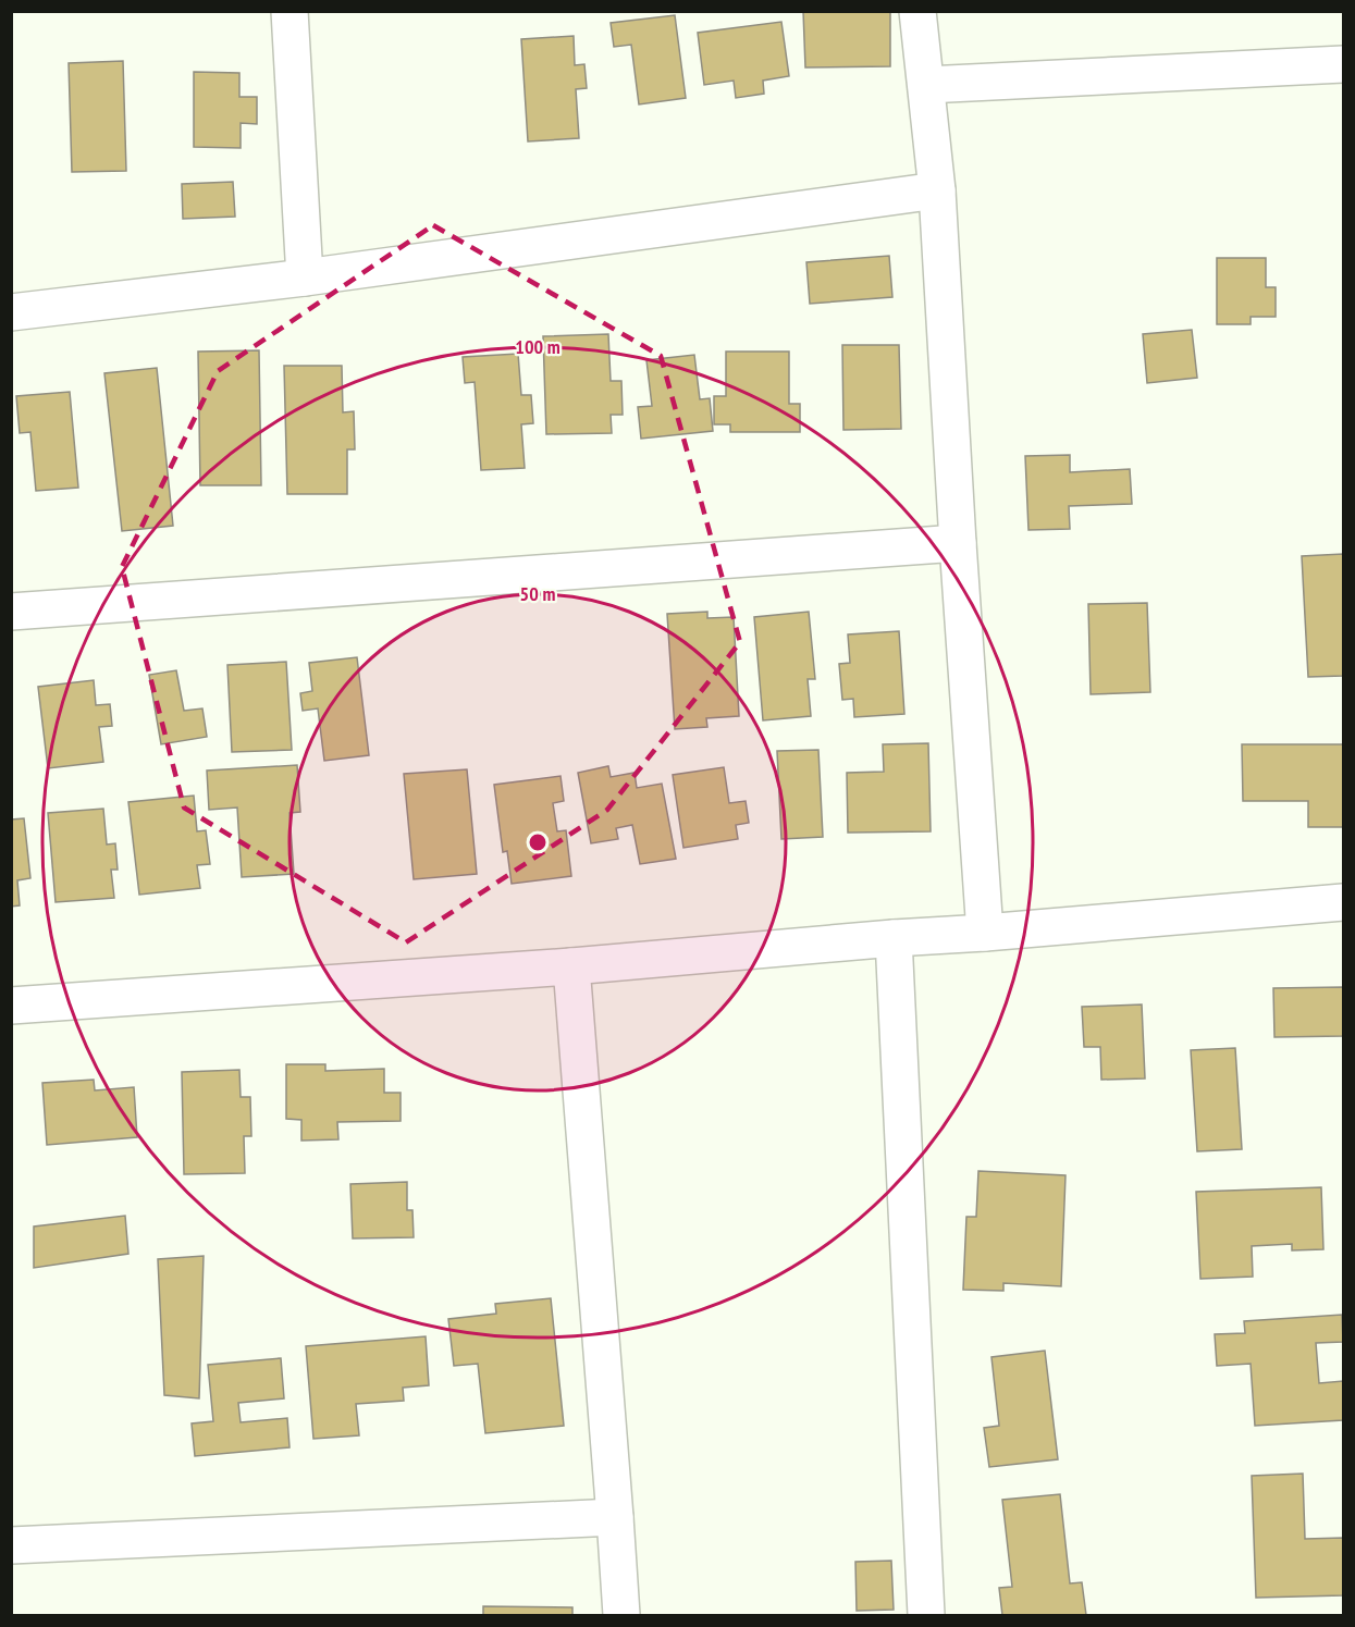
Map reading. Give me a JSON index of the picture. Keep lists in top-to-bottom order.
{
  "rings": ["100 m", "50 m"]
}
